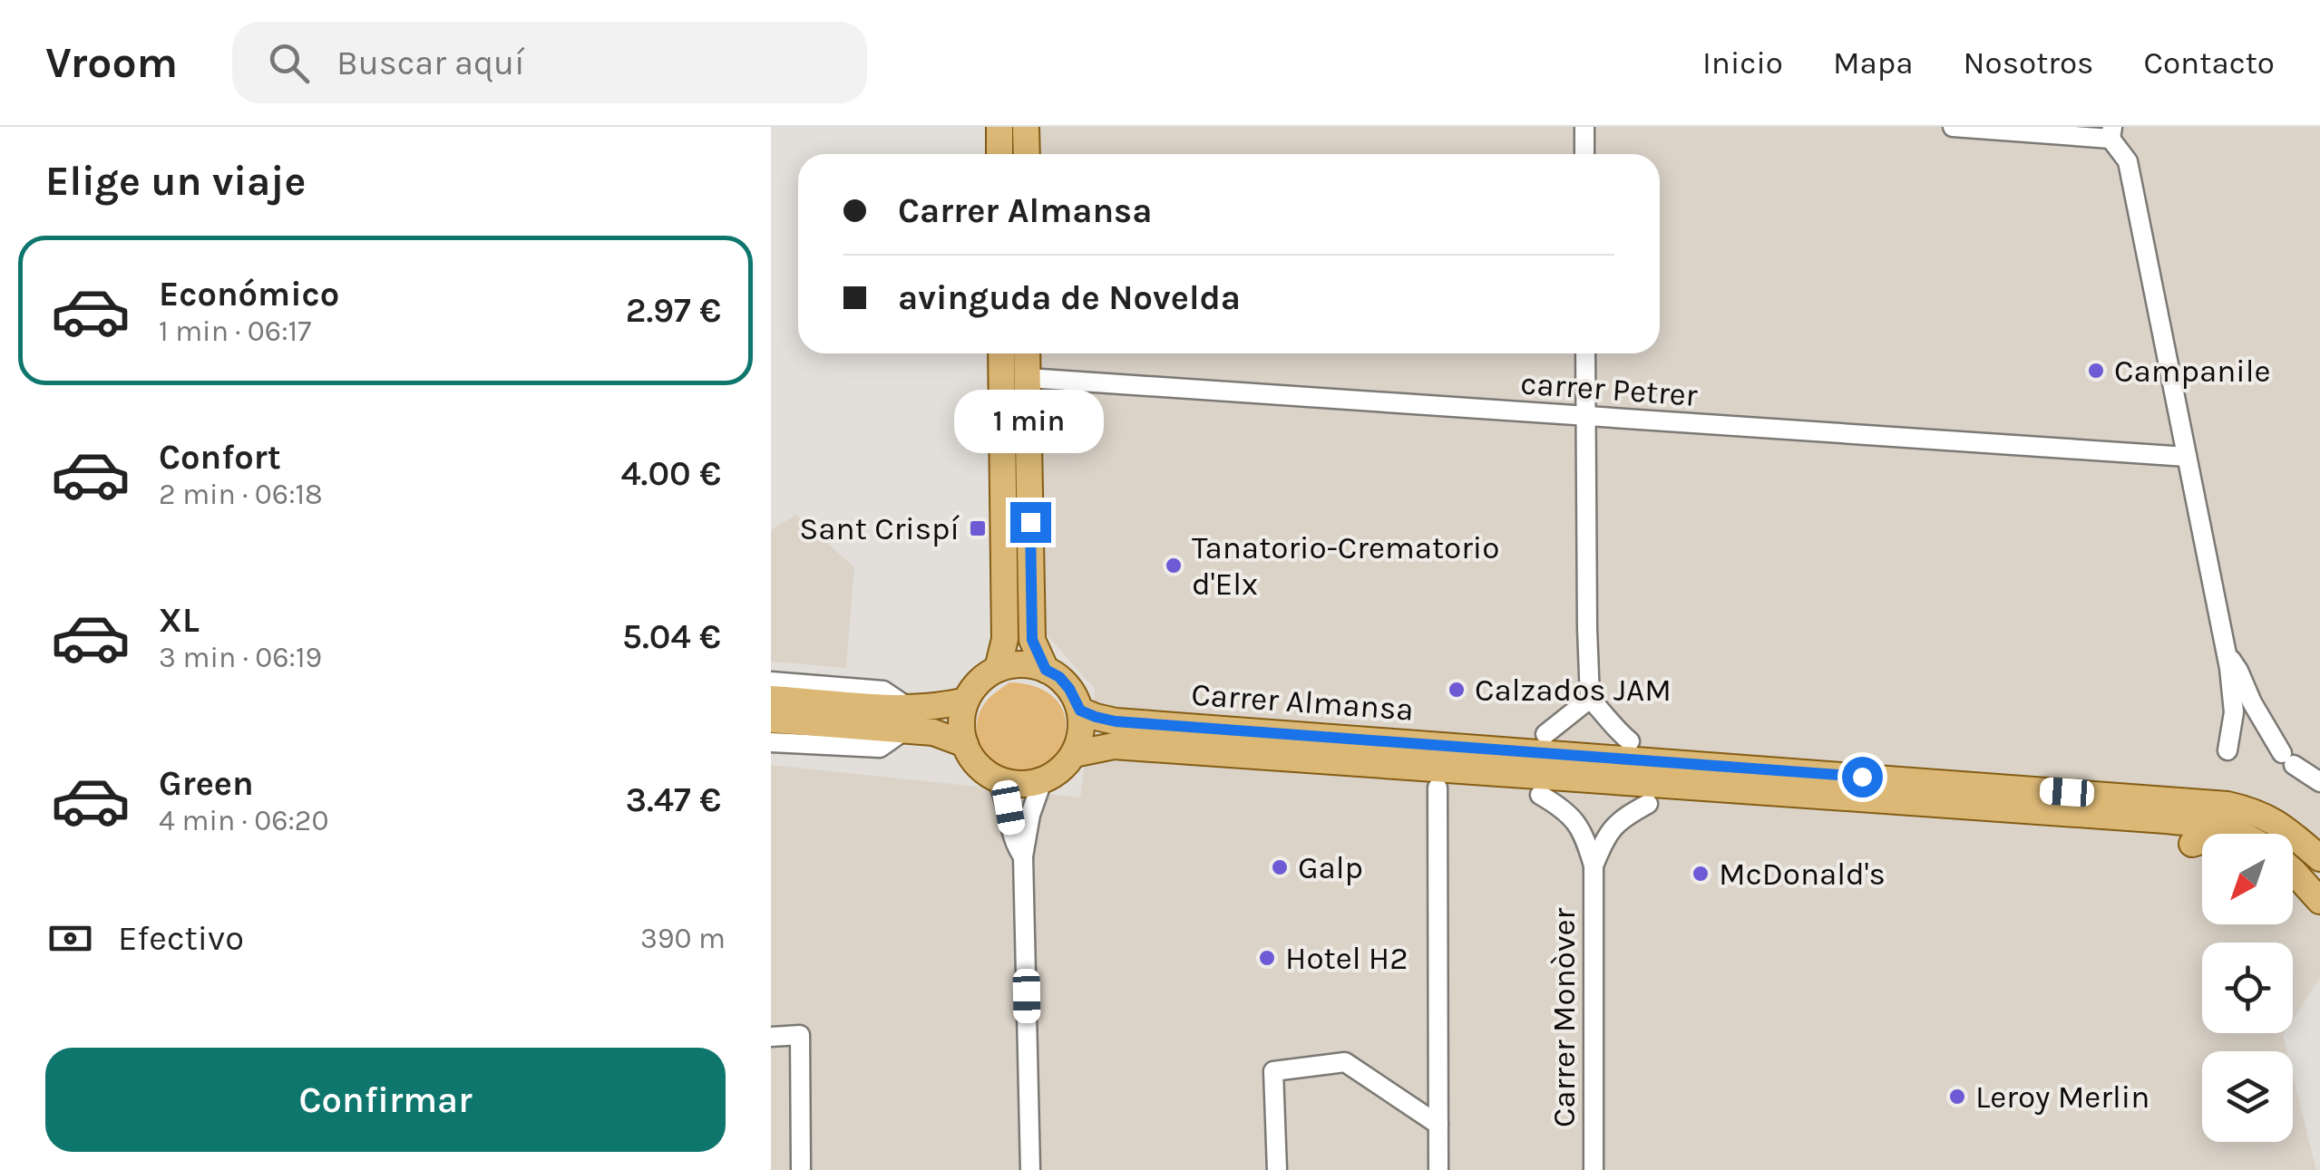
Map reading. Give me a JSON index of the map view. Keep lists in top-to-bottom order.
{
  "streets": {
    "main road": ["Carrer Almansa"],
    "street": ["carrer Petrer", "Carrer Monòver"]
  },
  "places": {
    "other": [
      "Campanile",
      "Tanatorio-Crematorio d'Elx",
      "Calzados JAM",
      "Galp",
      "McDonald's",
      "Hotel H2",
      "Leroy Merlin"
    ],
    "transit": ["Sant Crispí"]
  },
  "north": "bottom left",
  "page": {
    "header": "Vroom",
    "search": "Buscar aquí",
    "nav": [
      "Inicio",
      "Mapa",
      "Nosotros",
      "Contacto"
    ],
    "heading": "Elige un viaje",
    "banner": ["Carrer Almansa", "avinguda de Novelda"],
    "list": [
      {
        "name": "Económico",
        "note": "1 min · 06:17",
        "value": "2.97 €"
      },
      {
        "name": "Confort",
        "note": "2 min · 06:18",
        "value": "4.00 €"
      },
      {
        "name": "XL",
        "note": "3 min · 06:19",
        "value": "5.04 €"
      },
      {
        "name": "Green",
        "note": "4 min · 06:20",
        "value": "3.47 €"
      }
    ],
    "bubble": "1 min",
    "pay": ["Efectivo", "390 m"],
    "buttons": "Confirmar"
  }
}
